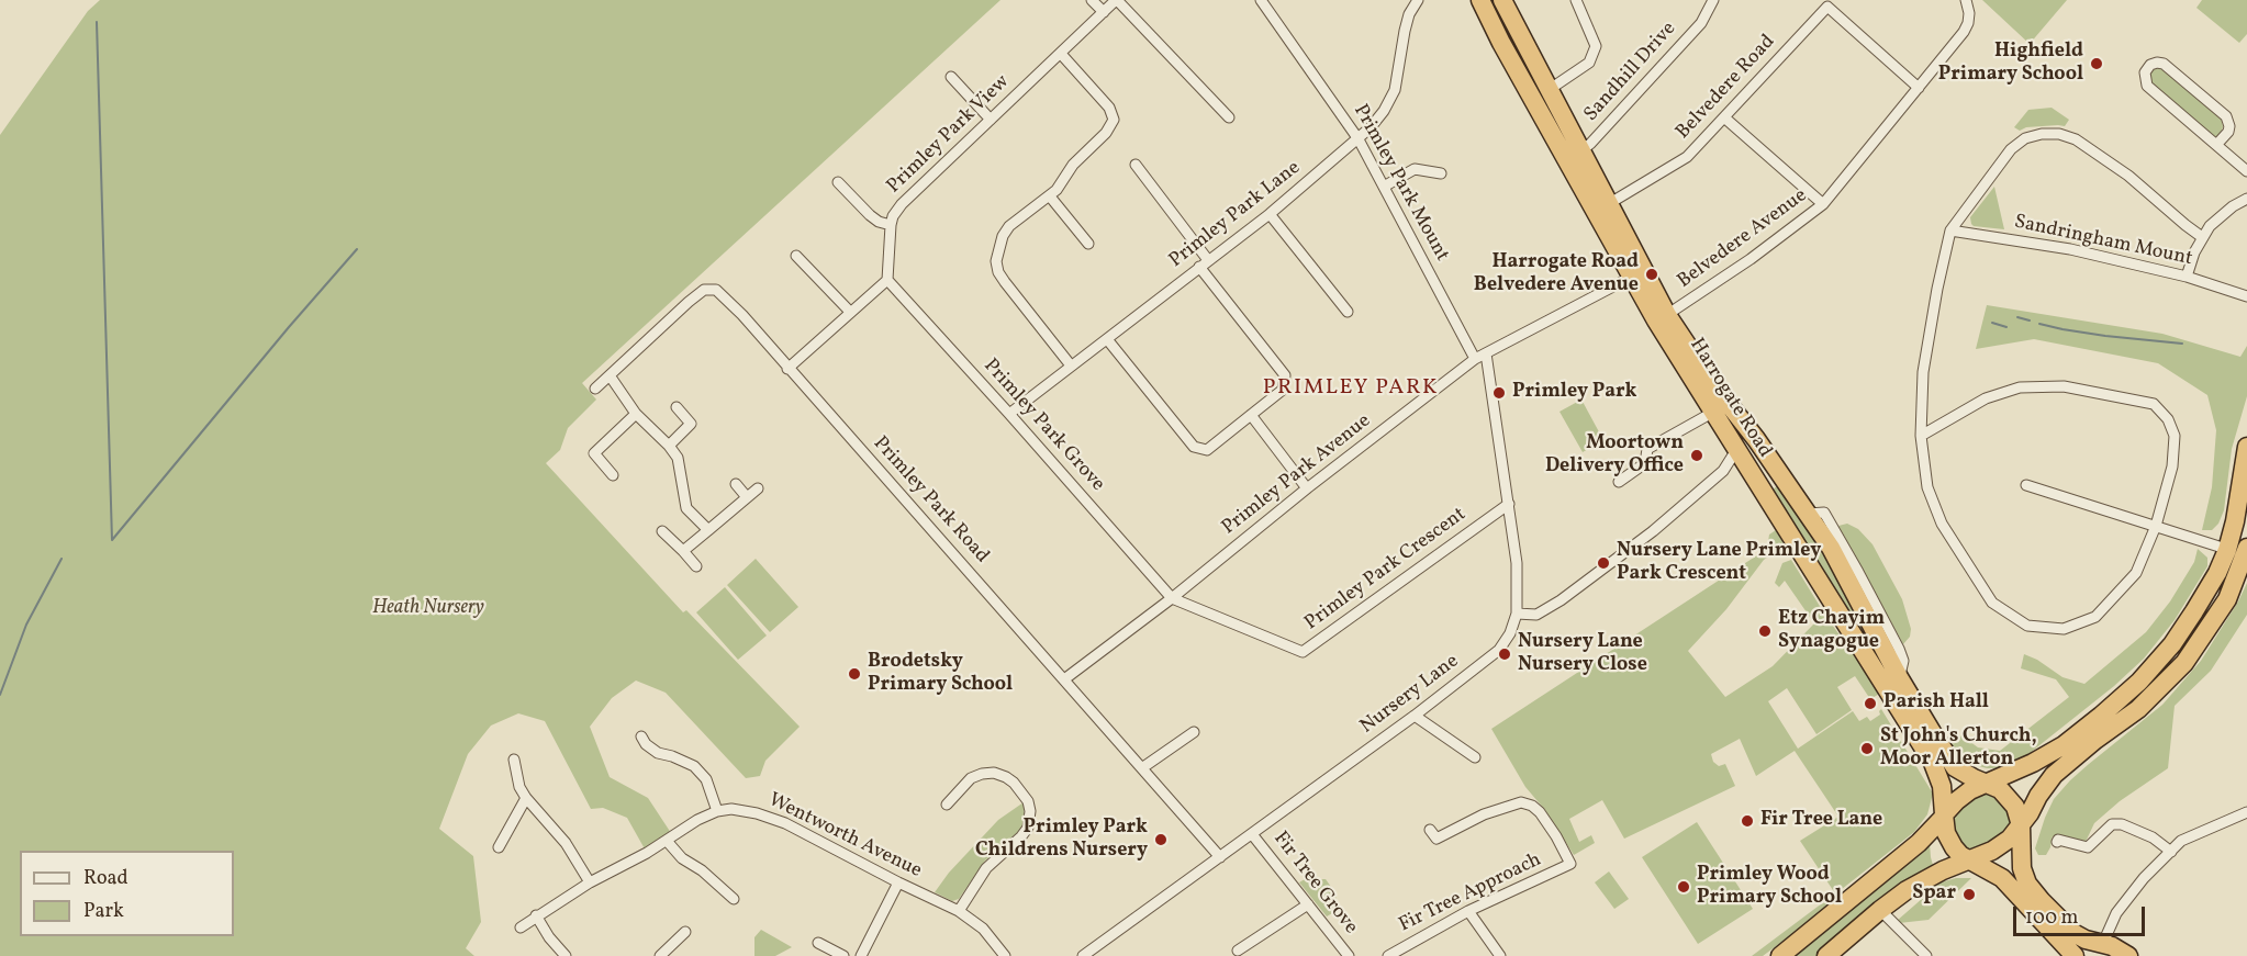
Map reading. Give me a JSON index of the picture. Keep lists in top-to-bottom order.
{
  "streets": {
    "highway": ["Harrogate Road"],
    "street": [
      "Sandhill Drive",
      "Belvedere Road",
      "Primley Park View",
      "Primley Park Mount",
      "Primley Park Lane",
      "Belvedere Avenue",
      "Sandringham Mount",
      "Primley Park Grove",
      "Primley Park Avenue",
      "Primley Park Road",
      "Primley Park Crescent",
      "Nursery Lane",
      "Wentworth Avenue",
      "Fir Tree Grove",
      "Fir Tree Approach"
    ]
  },
  "crossings": [
    ["Sandhill Drive", "Harrogate Road"],
    ["Belvedere Road", "Harrogate Road"],
    ["Primley Park View", "Primley Park Grove"],
    ["Primley Park Mount", "Primley Park Lane"],
    ["Primley Park Mount", "Primley Park Avenue"],
    ["Primley Park Lane", "Primley Park Grove"],
    ["Belvedere Avenue", "Harrogate Road"],
    ["Harrogate Road", "Primley Park Avenue"],
    ["Primley Park Grove", "Primley Park Avenue"],
    ["Primley Park Grove", "Primley Park Crescent"],
    ["Primley Park Avenue", "Primley Park Road"],
    ["Primley Park Avenue", "Primley Park Crescent"],
    ["Primley Park Road", "Nursery Lane"],
    ["Nursery Lane", "Fir Tree Grove"]
  ],
  "districts": ["PRIMLEY PARK"],
  "parks": ["Heath Nursery"],
  "places": [
    "Highfield Primary School",
    "Harrogate Road Belvedere Avenue",
    "Primley Park",
    "Moortown Delivery Office",
    "Nursery Lane Primley Park Crescent",
    "Etz Chayim Synagogue",
    "Nursery Lane Nursery Close",
    "Brodetsky Primary School",
    "Parish Hall",
    "St John's Church, Moor Allerton",
    "Fir Tree Lane",
    "Primley Park Childrens Nursery",
    "Primley Wood Primary School",
    "Spar"
  ],
  "legend": ["Road", "Park"],
  "scale_bar": "100 m"
}
